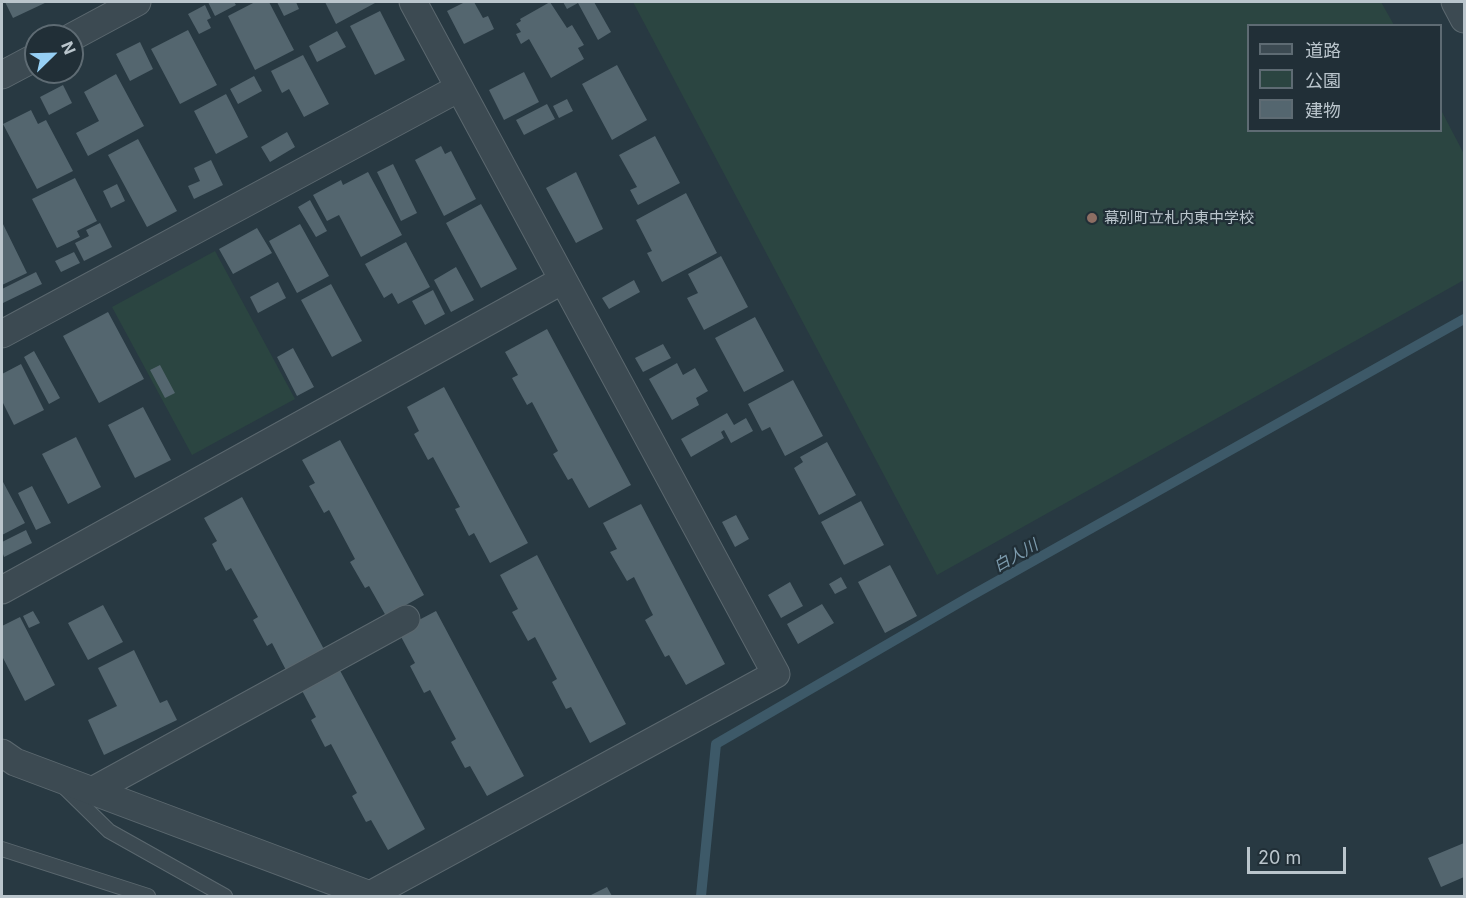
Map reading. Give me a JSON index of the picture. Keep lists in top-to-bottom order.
{
  "water": ["白人川"],
  "places": ["幕別町立札内東中学校"],
  "legend": ["道路", "公園", "建物"],
  "scale_bar": "20 m",
  "north": "top right"
}
